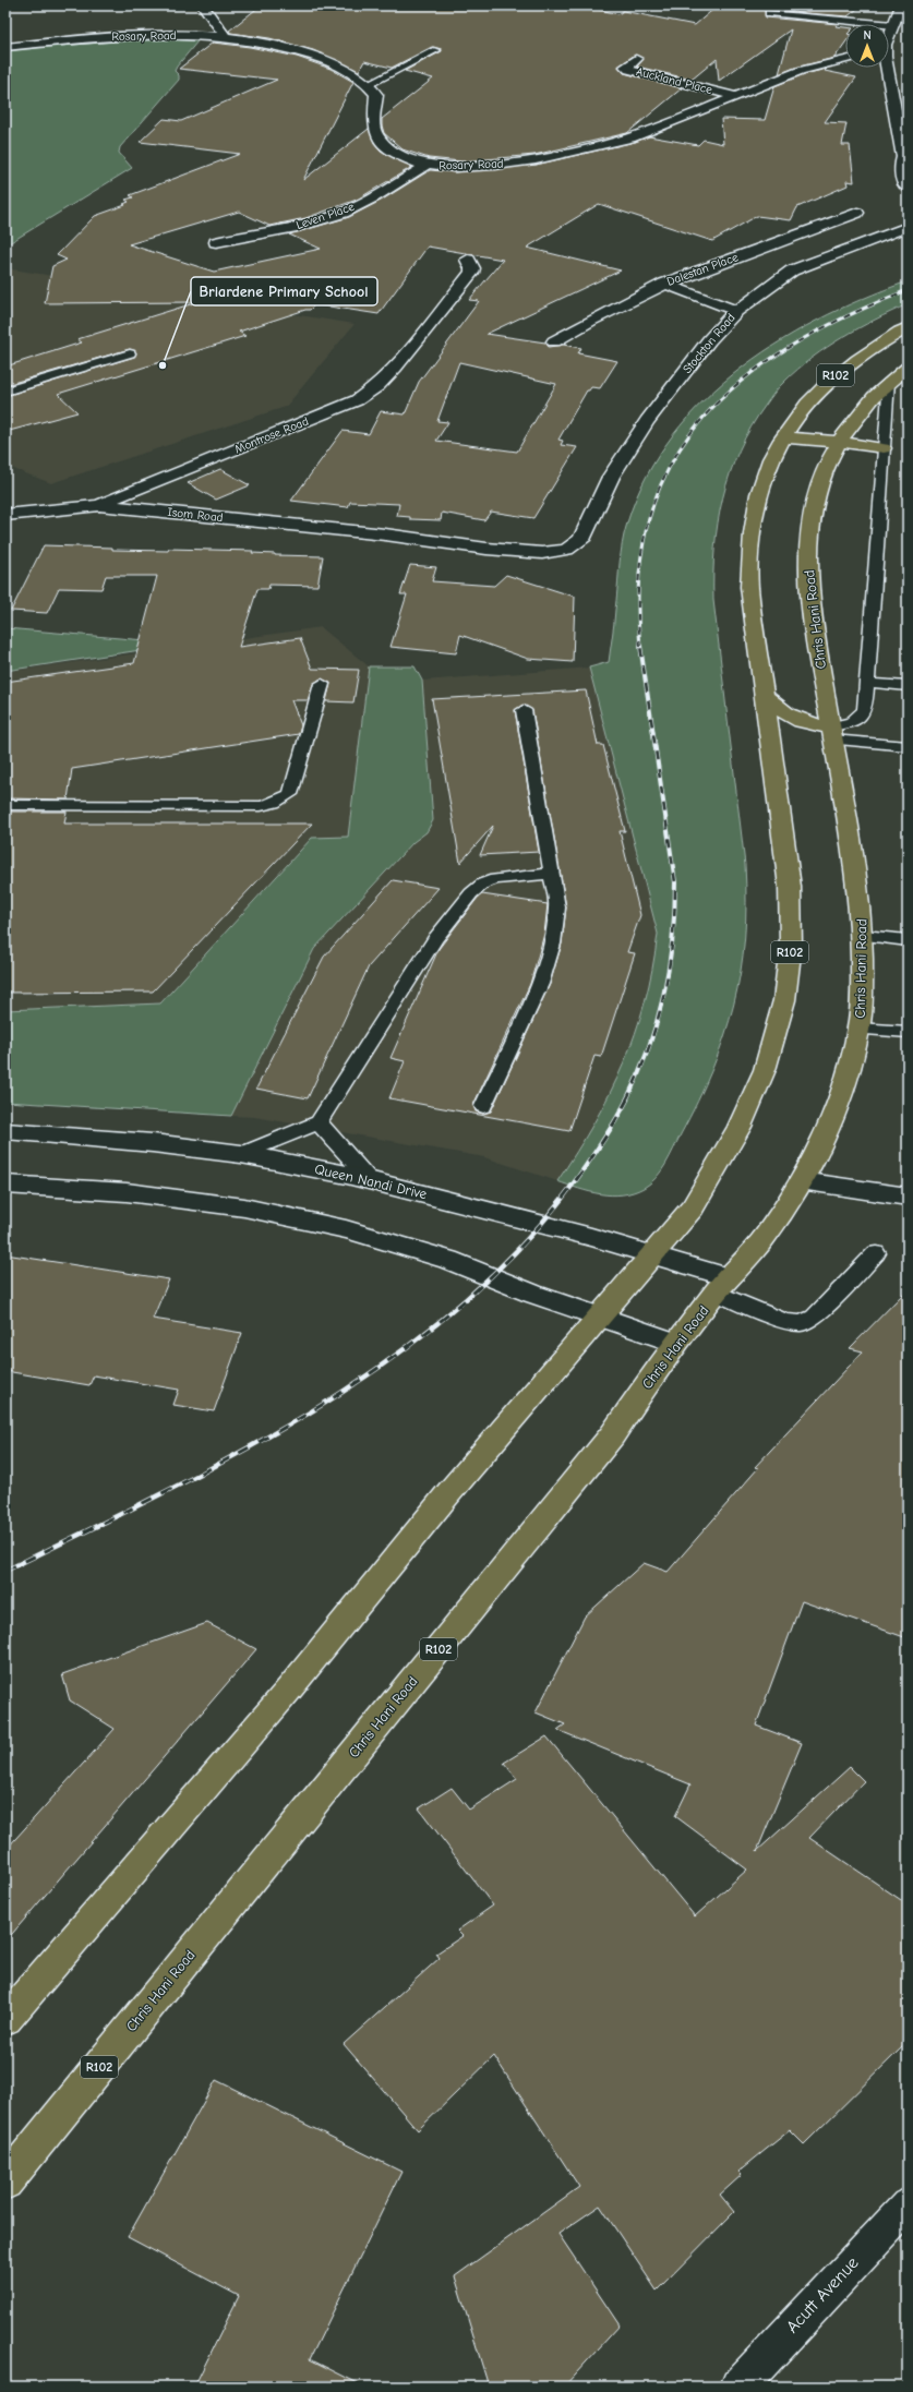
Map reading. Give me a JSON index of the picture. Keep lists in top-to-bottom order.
{
  "streets": {
    "main road": ["R102", "Chris Hani Road"],
    "street": [
      "Rosary Road",
      "Auckland Place",
      "Leven Place",
      "Dalestan Place",
      "Stockton Road",
      "Montrose Road",
      "Isom Road",
      "Queen Nandi Drive",
      "Acutt Avenue"
    ]
  },
  "crossings": [
    ["Rosary Road", "Auckland Place"],
    ["Rosary Road", "Leven Place"],
    ["Stockton Road", "Isom Road"],
    ["R102", "Queen Nandi Drive"],
    ["Montrose Road", "Isom Road"],
    ["Chris Hani Road", "Queen Nandi Drive"]
  ],
  "places": ["Briardene Primary School"],
  "north": "top"
}
